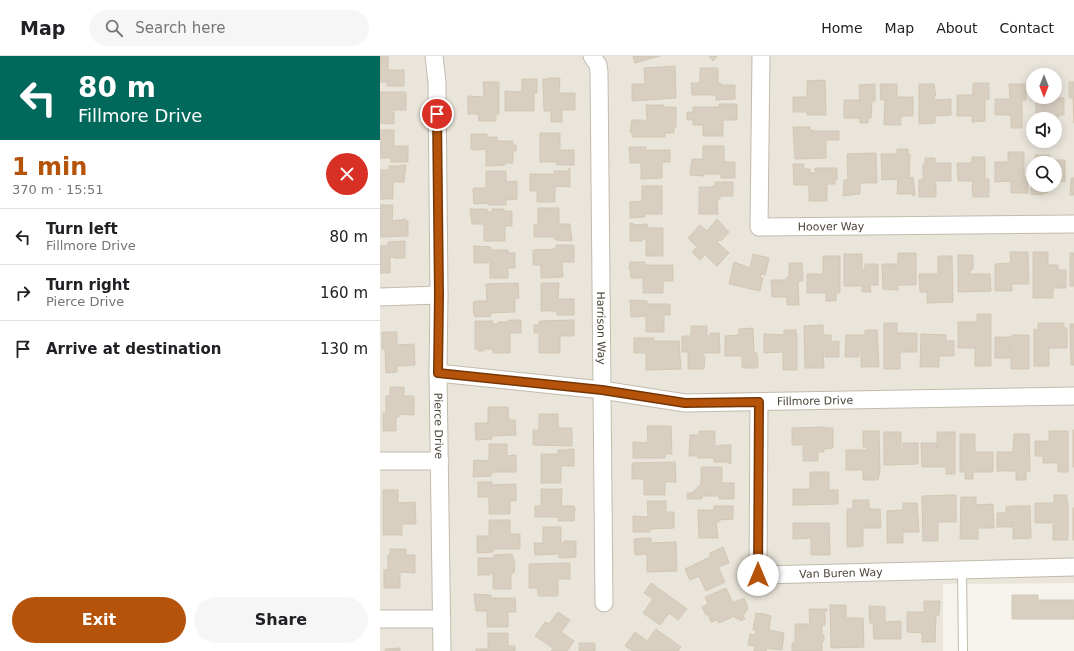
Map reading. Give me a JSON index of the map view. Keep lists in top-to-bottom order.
{
  "streets": {
    "street": [
      "Hoover Way",
      "Harrison Way",
      "Fillmore Drive",
      "Pierce Drive",
      "Van Buren Way"
    ]
  },
  "crossings": [
    ["Harrison Way", "Fillmore Drive"],
    ["Fillmore Drive", "Pierce Drive"],
    ["Fillmore Drive", "Van Buren Way"]
  ],
  "north": "bottom",
  "page": {
    "header": "Map",
    "search": "Search here",
    "nav": [
      "Home",
      "Map",
      "About",
      "Contact"
    ],
    "turn": ["80 m", "Fillmore Drive"],
    "heading": ["1 min", "370 m · 15:51"],
    "list": [
      {
        "name": "Turn left",
        "note": "Fillmore Drive",
        "value": "80 m"
      },
      {
        "name": "Turn right",
        "note": "Pierce Drive",
        "value": "160 m"
      },
      {
        "name": "Arrive at destination",
        "value": "130 m"
      }
    ],
    "buttons": ["Exit", "Share"]
  }
}
